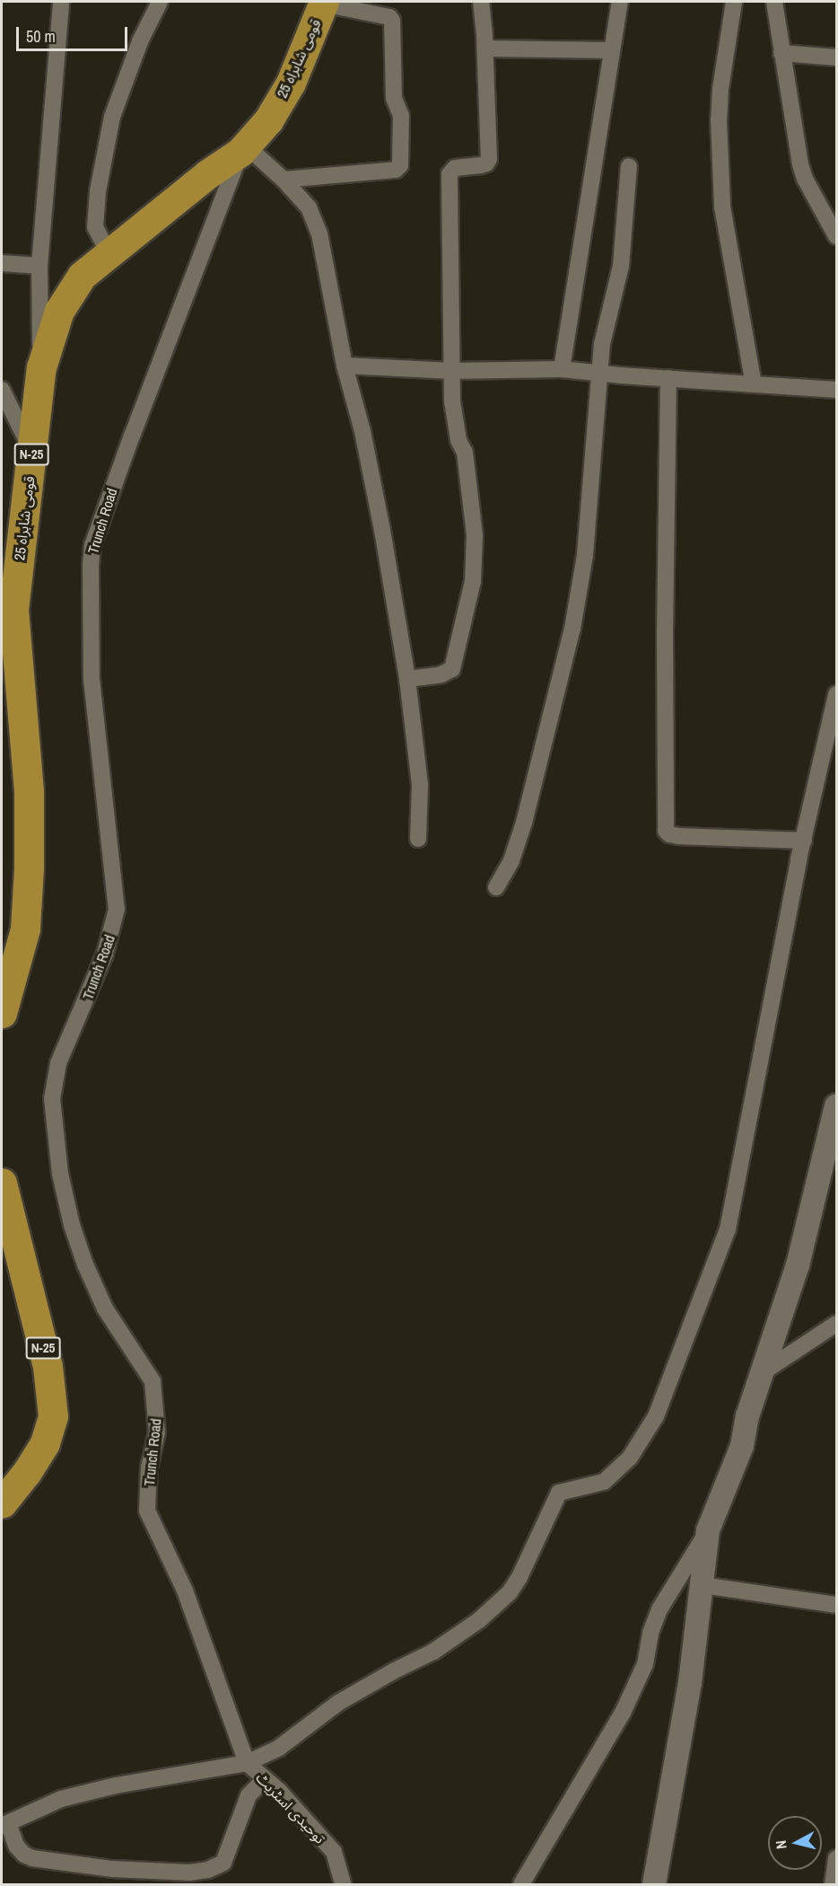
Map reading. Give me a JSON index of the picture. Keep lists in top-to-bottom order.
{
  "streets": {
    "highway": ["قومی شاہراہ 25", "N-25"],
    "street": ["Trunch Road", "توحیدی اسٹریٹ"]
  },
  "crossings": [
    ["قومی شاہراہ 25", "Trunch Road"],
    ["Trunch Road", "توحیدی اسٹریٹ"]
  ],
  "scale_bar": "50 m",
  "north": "left"
}
